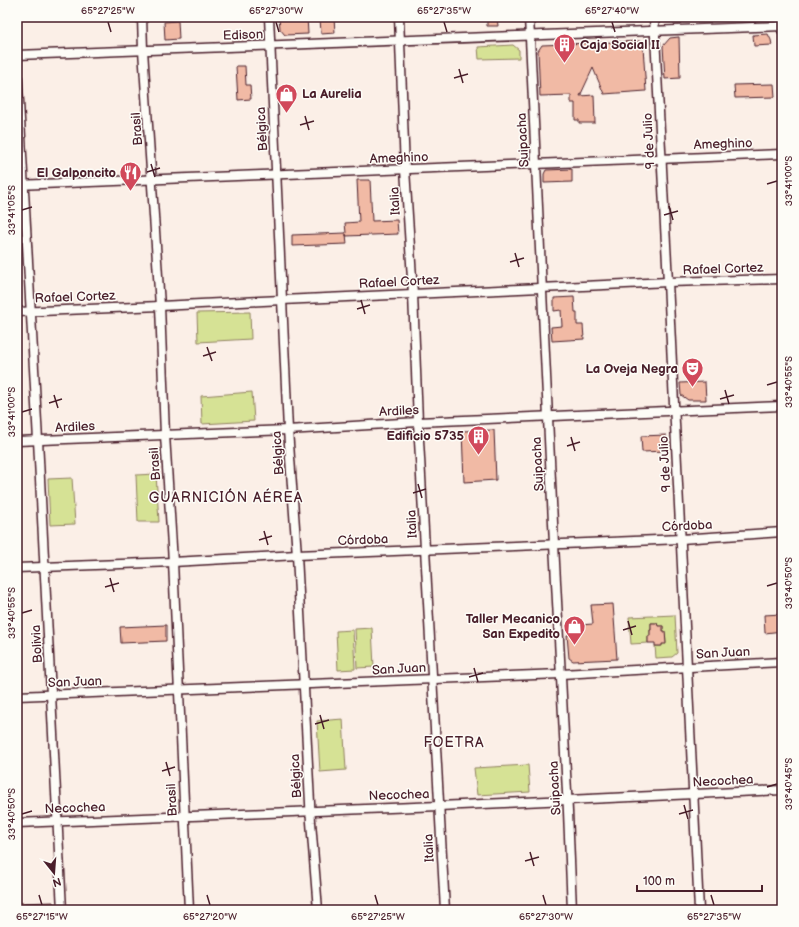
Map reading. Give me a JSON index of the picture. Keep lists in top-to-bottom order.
{
  "streets": {
    "street": [
      "Edison",
      "Brasil",
      "Bélgica",
      "Suipacha",
      "9 de Julio",
      "Ameghino",
      "Italia",
      "Rafael Cortez",
      "Ardiles",
      "Córdoba",
      "Bolivia",
      "San Juan",
      "Necochea"
    ]
  },
  "crossings": [
    ["Edison", "Brasil"],
    ["Edison", "Bélgica"],
    ["Edison", "Suipacha"],
    ["Edison", "9 de Julio"],
    ["Edison", "Italia"],
    ["Brasil", "Ameghino"],
    ["Brasil", "Rafael Cortez"],
    ["Brasil", "Ardiles"],
    ["Brasil", "Córdoba"],
    ["Brasil", "San Juan"],
    ["Brasil", "Necochea"],
    ["Bélgica", "Ameghino"],
    ["Bélgica", "Rafael Cortez"],
    ["Bélgica", "Ardiles"],
    ["Bélgica", "Córdoba"],
    ["Bélgica", "San Juan"],
    ["Bélgica", "Necochea"],
    ["Suipacha", "Ameghino"],
    ["Suipacha", "Rafael Cortez"],
    ["Suipacha", "Ardiles"],
    ["Suipacha", "Córdoba"],
    ["Suipacha", "San Juan"],
    ["Suipacha", "Necochea"],
    ["9 de Julio", "Ameghino"],
    ["9 de Julio", "Rafael Cortez"],
    ["9 de Julio", "Ardiles"],
    ["9 de Julio", "Córdoba"],
    ["9 de Julio", "San Juan"],
    ["9 de Julio", "Necochea"],
    ["Ameghino", "Italia"],
    ["Ameghino", "Bolivia"],
    ["Italia", "Rafael Cortez"],
    ["Italia", "Ardiles"],
    ["Italia", "Córdoba"],
    ["Italia", "San Juan"],
    ["Italia", "Necochea"],
    ["Rafael Cortez", "Bolivia"],
    ["Ardiles", "Bolivia"],
    ["Córdoba", "Bolivia"],
    ["Bolivia", "San Juan"],
    ["Bolivia", "Necochea"]
  ],
  "districts": ["GUARNICIÓN AÉREA", "FOETRA"],
  "places": {
    "building": ["Caja Social II", "Edificio 5735"],
    "shop": ["La Aurelia", "Taller Mecanico San Expedito"],
    "restaurant": ["El Galponcito"],
    "theatre": ["La Oveja Negra"]
  },
  "scale_bar": "100 m",
  "north": "bottom",
  "coordinates": [
    "65°27'25\"W",
    "65°27'30\"W",
    "65°27'35\"W",
    "65°27'40\"W",
    "33°41'00\"S",
    "33°41'05\"S",
    "33°40'55\"S",
    "33°40'50\"S",
    "33°40'45\"S",
    "65°27'15\"W",
    "65°27'20\"W"
  ]
}
